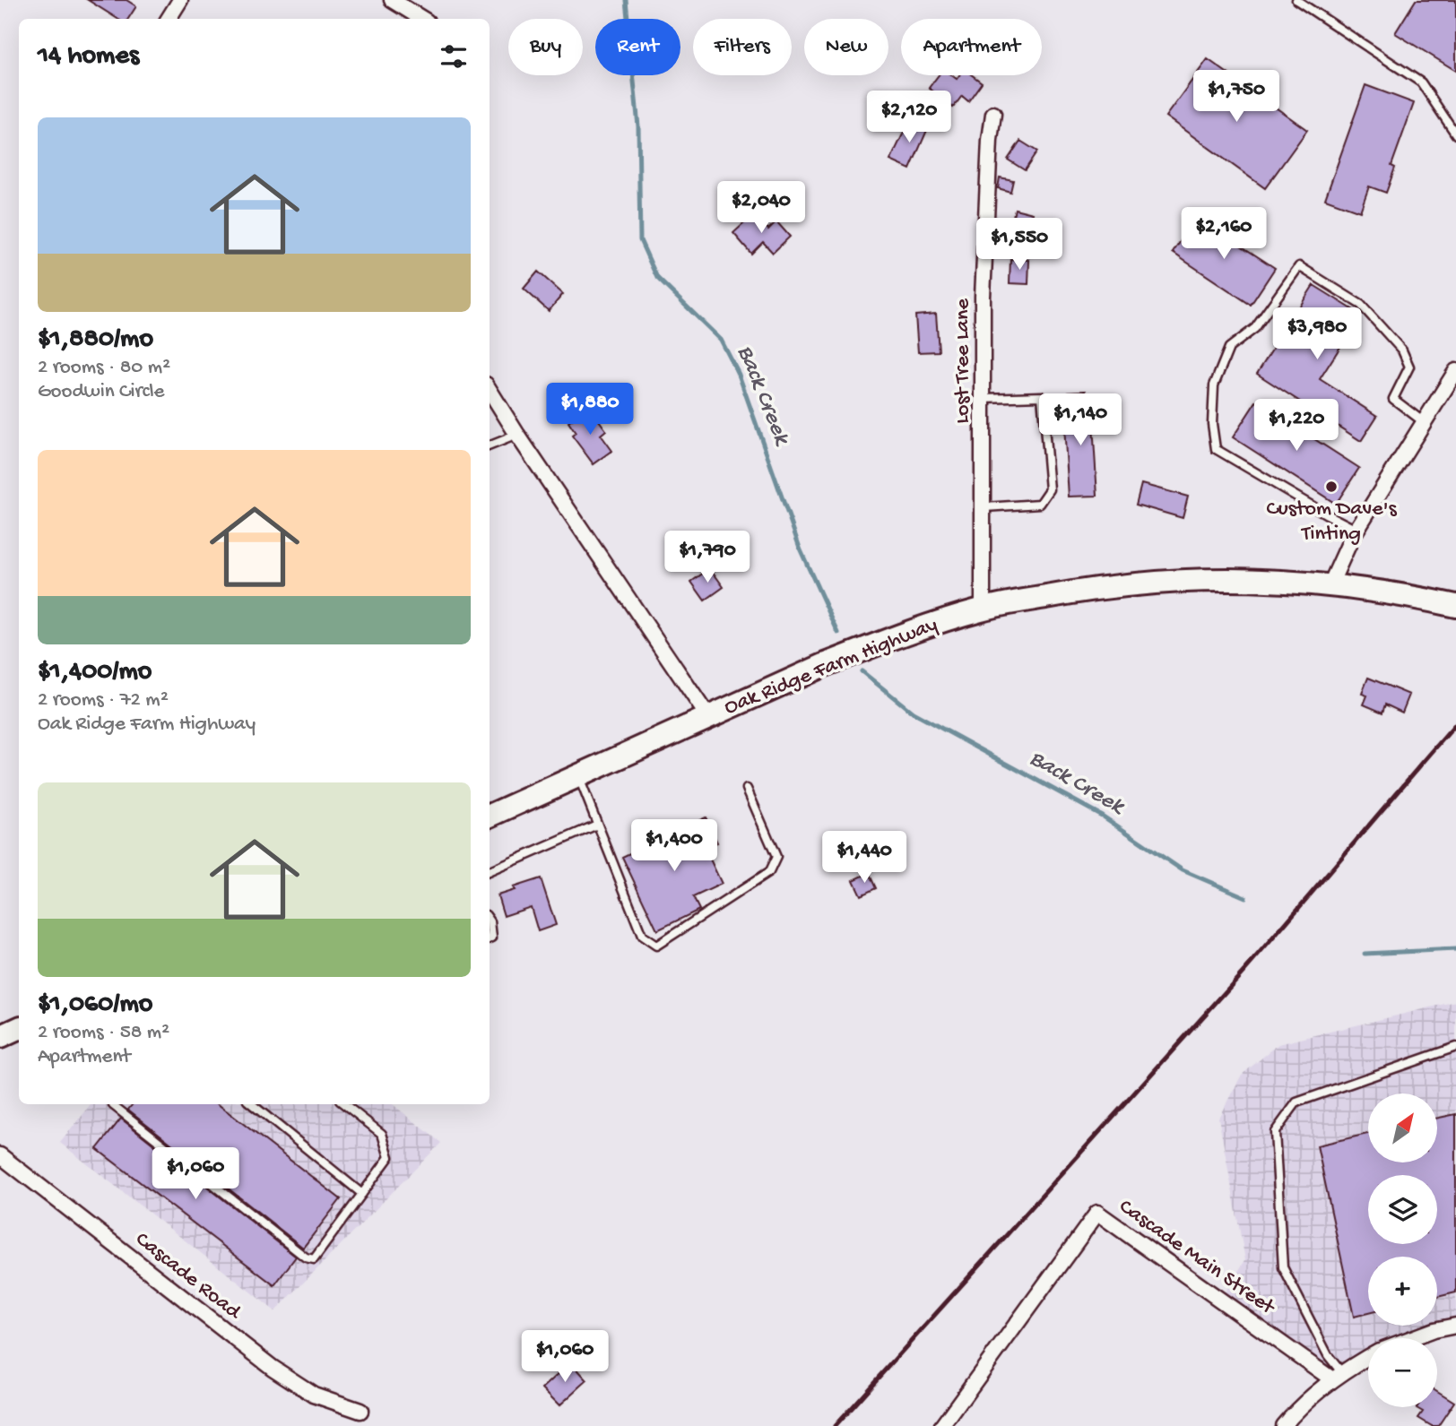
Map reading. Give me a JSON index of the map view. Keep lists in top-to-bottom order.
{
  "streets": {
    "main road": ["Oak Ridge Farm Highway"],
    "street": ["Lost Tree Lane", "Cascade Main Street", "Cascade Road"]
  },
  "crossings": [
    ["Lost Tree Lane", "Oak Ridge Farm Highway"]
  ],
  "water": ["Back Creek"],
  "places": ["Custom Dave's Tinting"],
  "north": "top right",
  "page": {
    "chip": [
      "Buy",
      "Rent",
      "Filters",
      "New",
      "Apartment"
    ],
    "heading": "14 homes",
    "price": [
      "$1,750",
      "$2,120",
      "$2,040",
      "$2,160",
      "$1,550",
      "$3,980",
      "$1,880",
      "$1,140",
      "$1,220",
      "$1,790",
      "$1,400",
      "$1,440",
      "$1,060",
      "$1,060"
    ],
    "list": [
      {
        "name": "$1,880/mo",
        "note": "2 rooms · 80 m² · Goodwin Circle"
      },
      {
        "name": "$1,400/mo",
        "note": "2 rooms · 72 m² · Oak Ridge Farm Highway"
      },
      {
        "name": "$1,060/mo",
        "note": "2 rooms · 58 m² · Apartment"
      }
    ],
    "map_buttons": ["+", "−"]
  }
}
